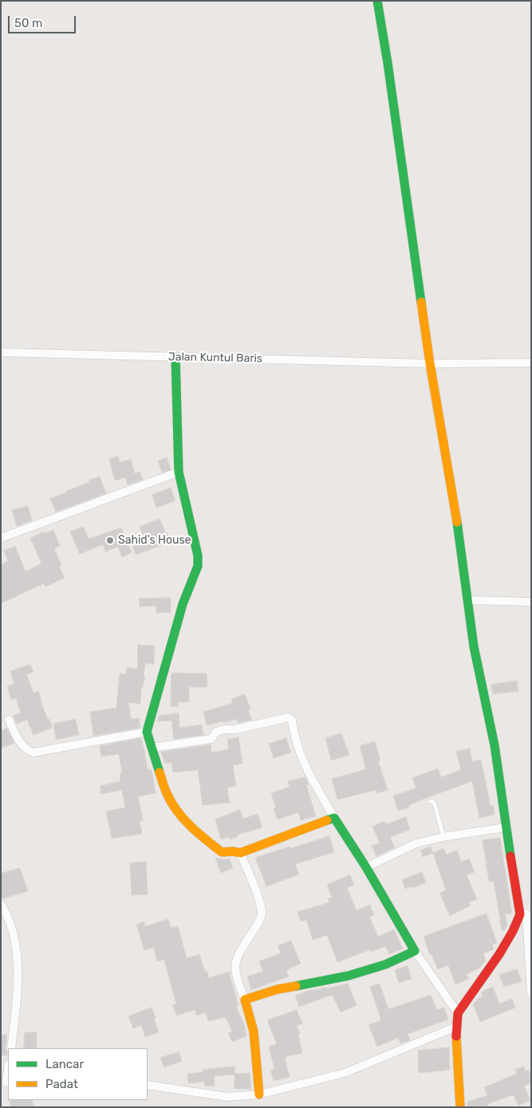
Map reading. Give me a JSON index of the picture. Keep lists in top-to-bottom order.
{
  "streets": {
    "street": ["Jalan Kuntul Baris"]
  },
  "places": ["Sahid's House"],
  "legend": ["Lancar", "Padat"],
  "scale_bar": "50 m"
}
